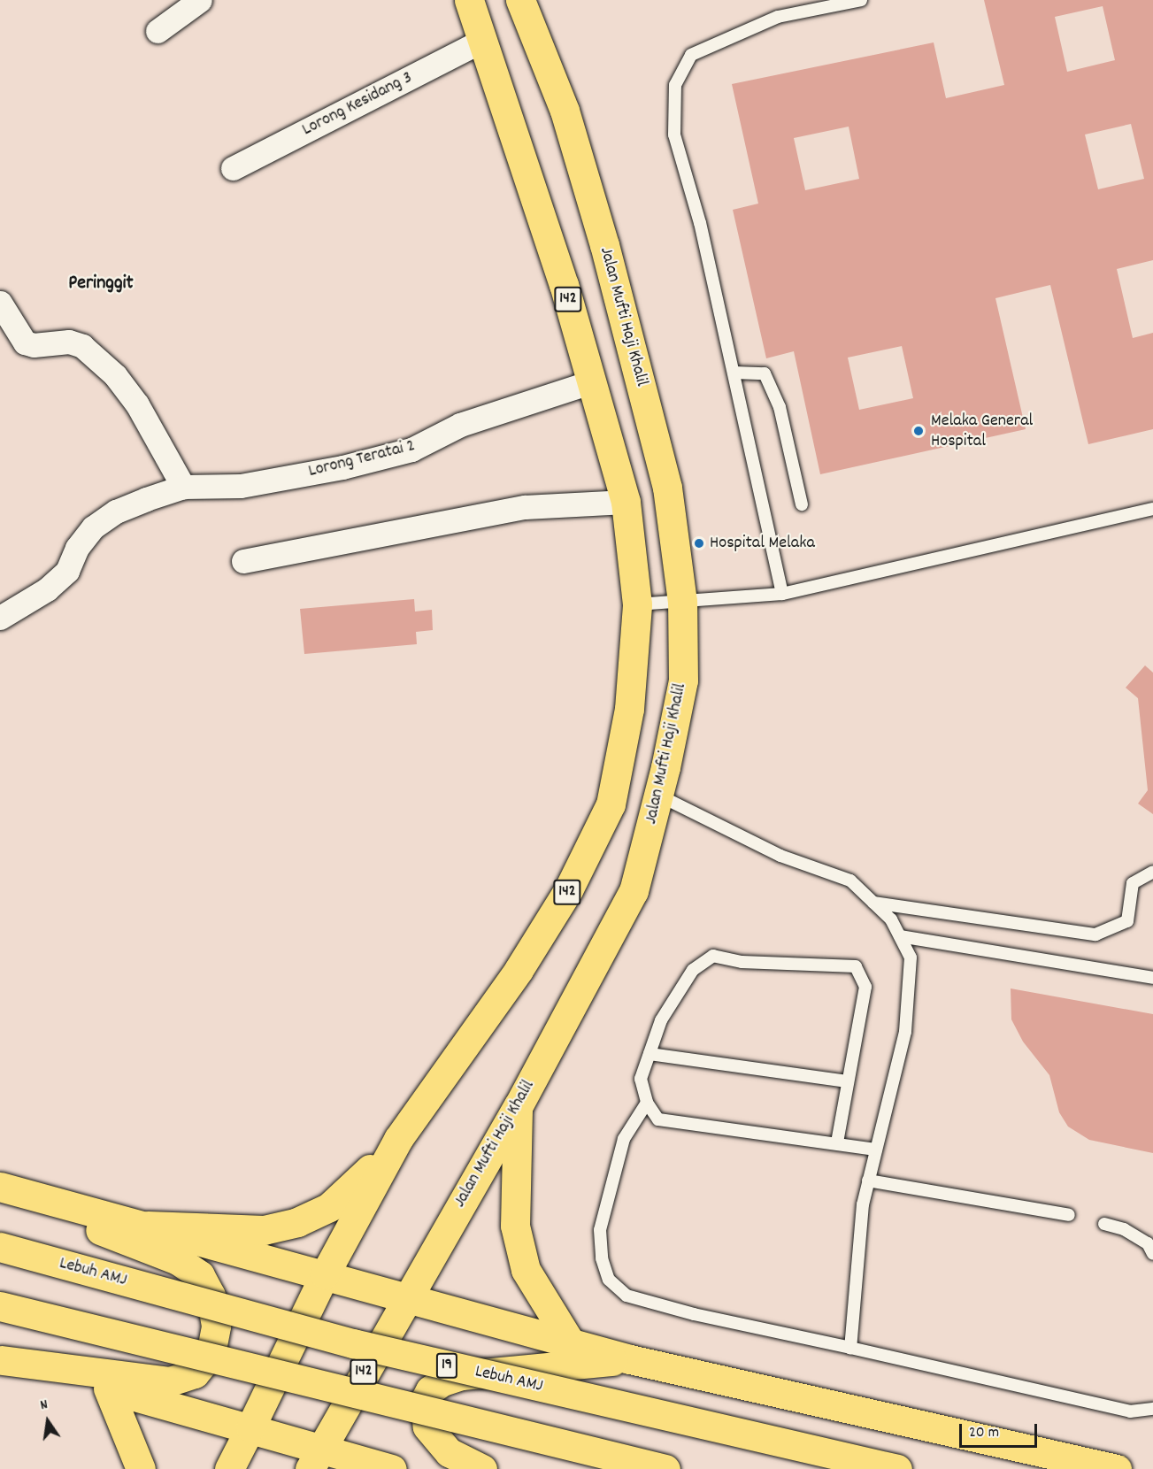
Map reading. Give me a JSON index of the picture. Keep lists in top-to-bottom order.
{
  "streets": {
    "main road": [
      "142",
      "Jalan Mufti Haji Khalil",
      "Lebuh AMJ",
      "19"
    ],
    "street": ["Lorong Kesidang 3", "Lorong Teratai 2"]
  },
  "crossings": [
    ["Lorong Kesidang 3", "142"],
    ["142", "Lorong Teratai 2"]
  ],
  "districts": ["Peringgit"],
  "places": ["Melaka General Hospital", "Hospital Melaka"],
  "scale_bar": "20 m",
  "north": "top"
}
